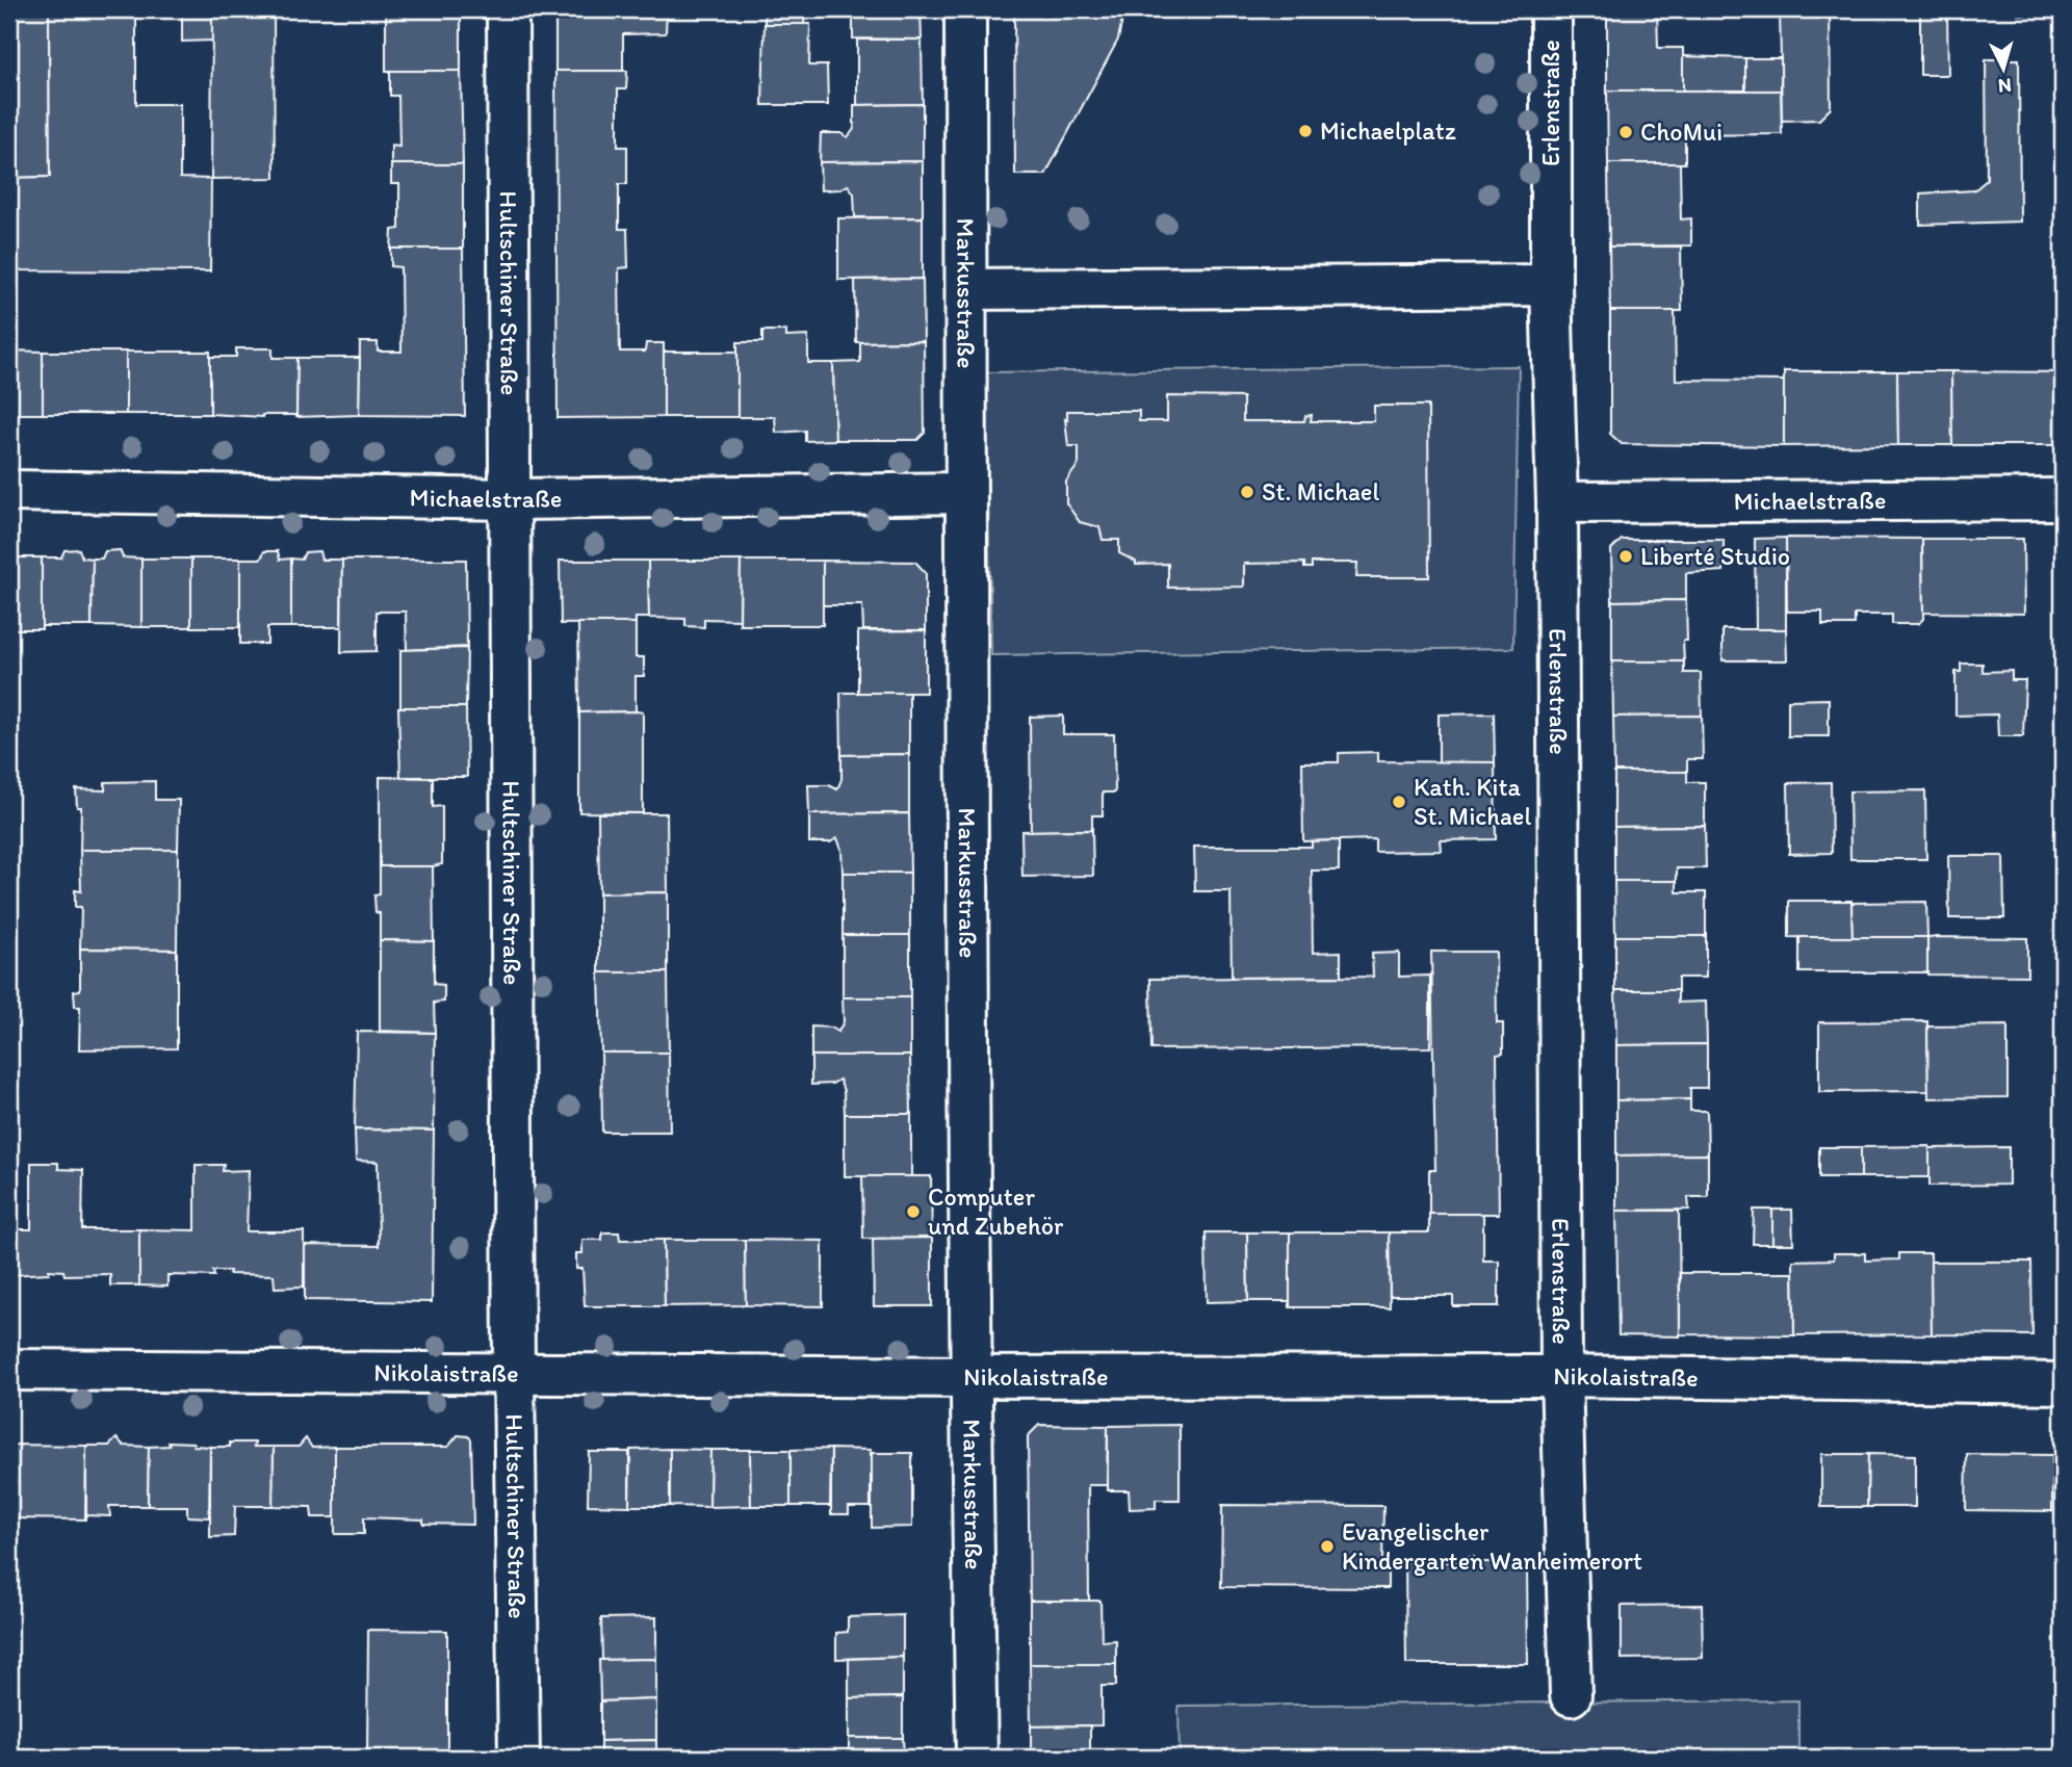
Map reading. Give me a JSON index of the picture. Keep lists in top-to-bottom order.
{
  "streets": {
    "street": [
      "Erlenstraße",
      "Hultschiner Straße",
      "Markusstraße",
      "Michaelstraße",
      "Nikolaistraße"
    ]
  },
  "crossings": [
    ["Erlenstraße", "Michaelstraße"],
    ["Erlenstraße", "Nikolaistraße"],
    ["Hultschiner Straße", "Michaelstraße"],
    ["Hultschiner Straße", "Nikolaistraße"],
    ["Markusstraße", "Michaelstraße"],
    ["Markusstraße", "Nikolaistraße"]
  ],
  "places": [
    "Michaelplatz",
    "ChoMui",
    "St. Michael",
    "Liberté Studio",
    "Kath. Kita St. Michael",
    "Computer und Zubehör",
    "Evangelischer Kindergarten Wanheimerort"
  ],
  "north": "bottom"
}
